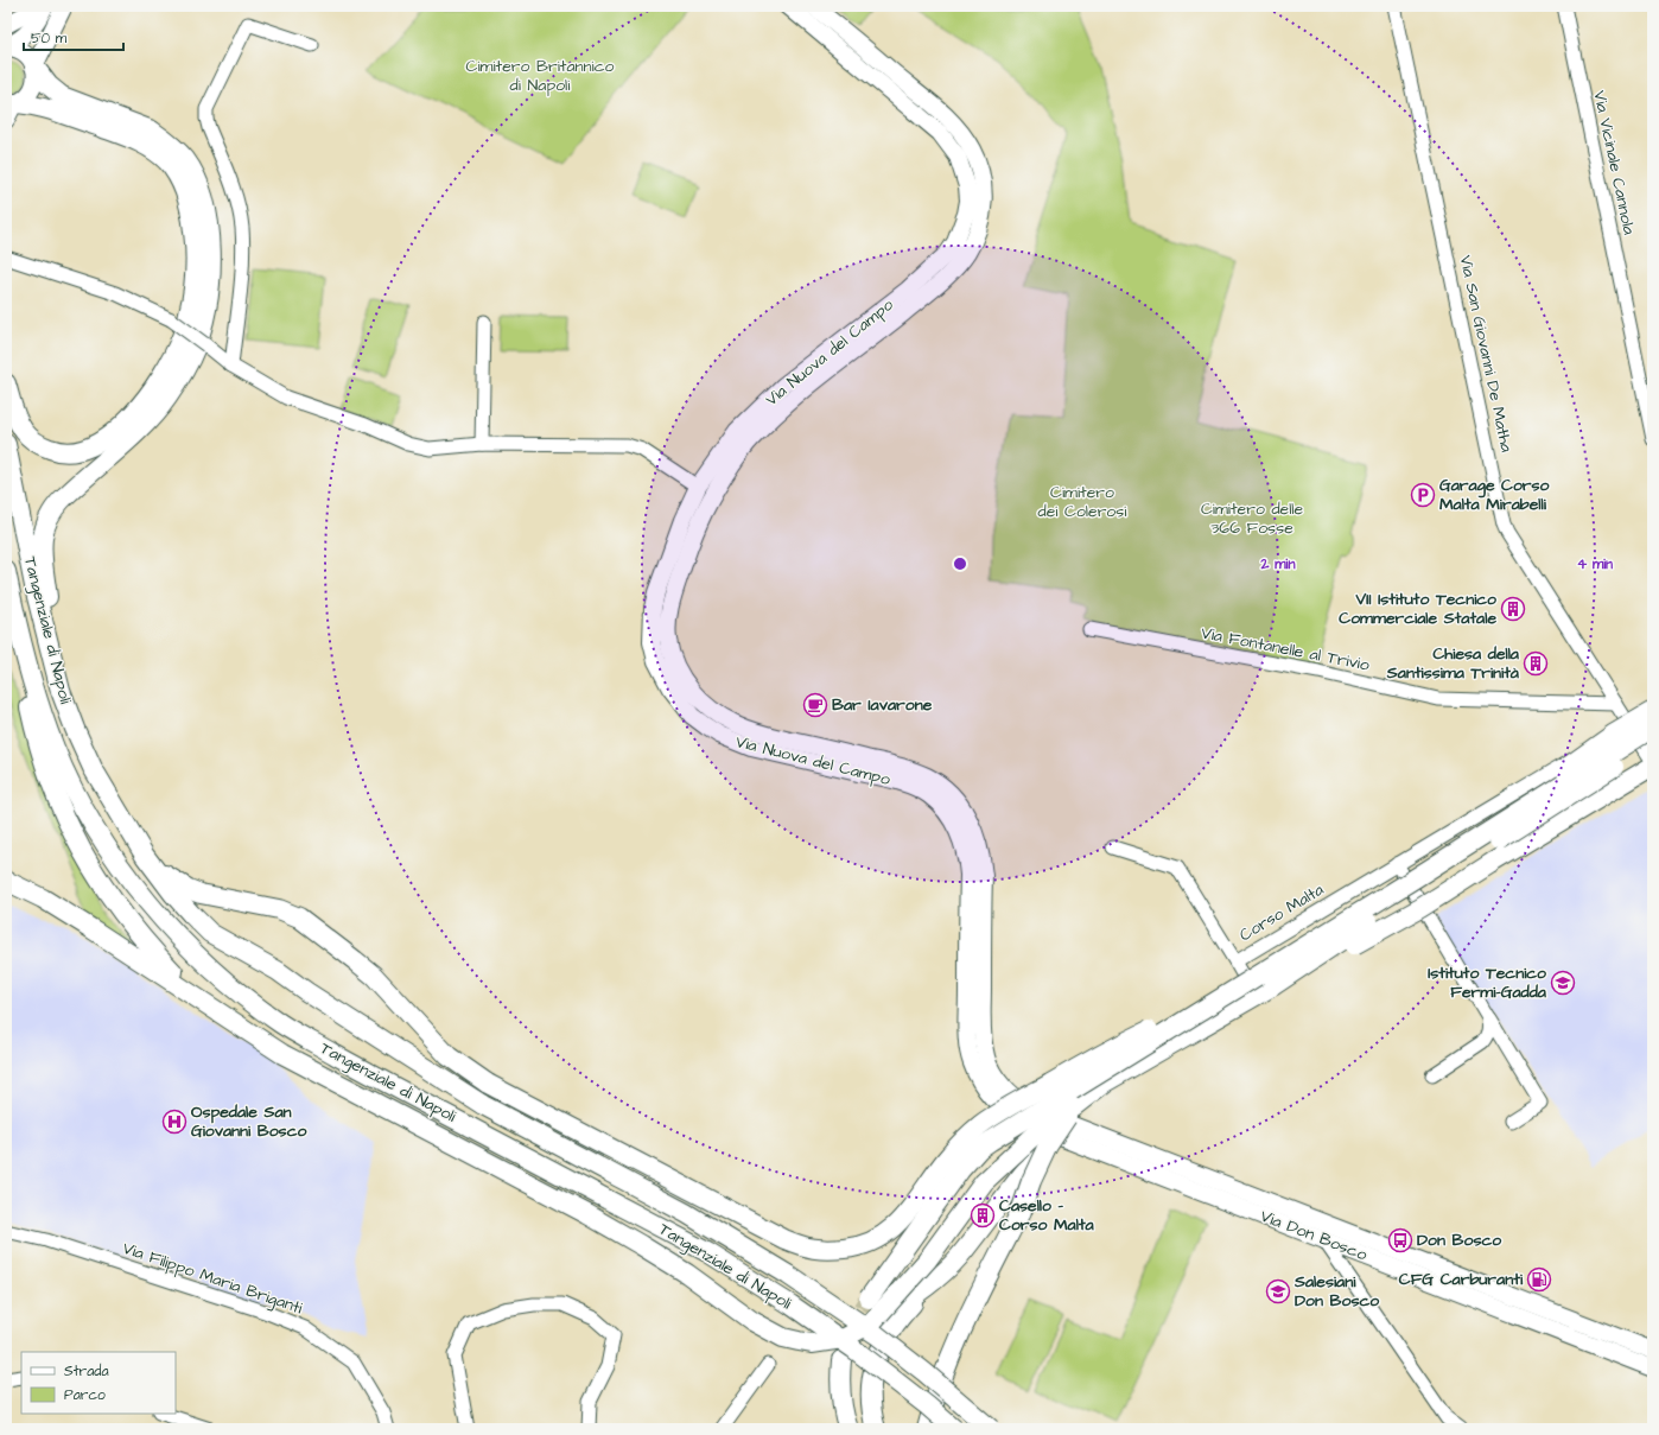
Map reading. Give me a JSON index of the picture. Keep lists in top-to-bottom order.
{
  "streets": {
    "highway": ["Tangenziale di Napoli"],
    "main road": ["Via Nuova del Campo", "Via Don Bosco"],
    "street": [
      "Via Vicinale Cannola",
      "Via San Giovanni De Matha",
      "Via Fontanelle al Trivio",
      "Corso Malta",
      "Via Filippo Maria Briganti"
    ]
  },
  "crossings": [
    ["Via Nuova del Campo", "Via Don Bosco"],
    ["Via San Giovanni De Matha", "Via Fontanelle al Trivio"],
    ["Via San Giovanni De Matha", "Corso Malta"]
  ],
  "parks": ["Cimitero Britannico di Napoli", "Cimitero dei Colerosi", "Cimitero delle 366 Fosse"],
  "places": {
    "parking": ["Garage Corso Malta Mirabelli"],
    "building": ["VII Istituto Tecnico Commerciale Statale", "Chiesa della Santissima Trinità", "Casello - Corso Malta"],
    "cafe": ["Bar Iavarone"],
    "school or university": ["Istituto Tecnico Fermi-Gadda", "Salesiani Don Bosco"],
    "hospital": ["Ospedale San Giovanni Bosco"],
    "bus stop": ["Don Bosco"],
    "fuel station": ["CFG Carburanti"]
  },
  "legend": ["Strada", "Parco"],
  "scale_bar": "50 m",
  "rings": ["2 min", "4 min"]
}
